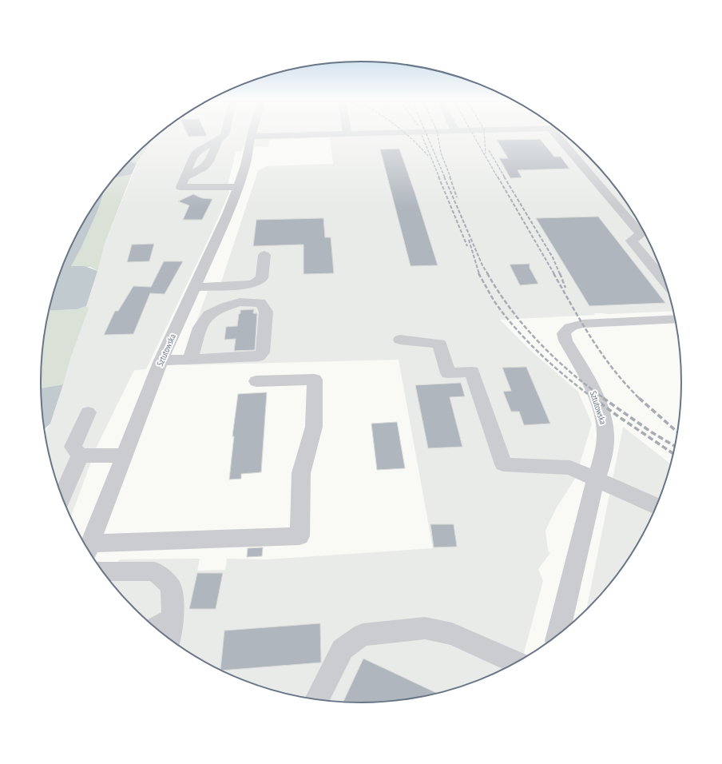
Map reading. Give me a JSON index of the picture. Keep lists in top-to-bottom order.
{
  "streets": {
    "street": ["Sztutowska"]
  }
}
